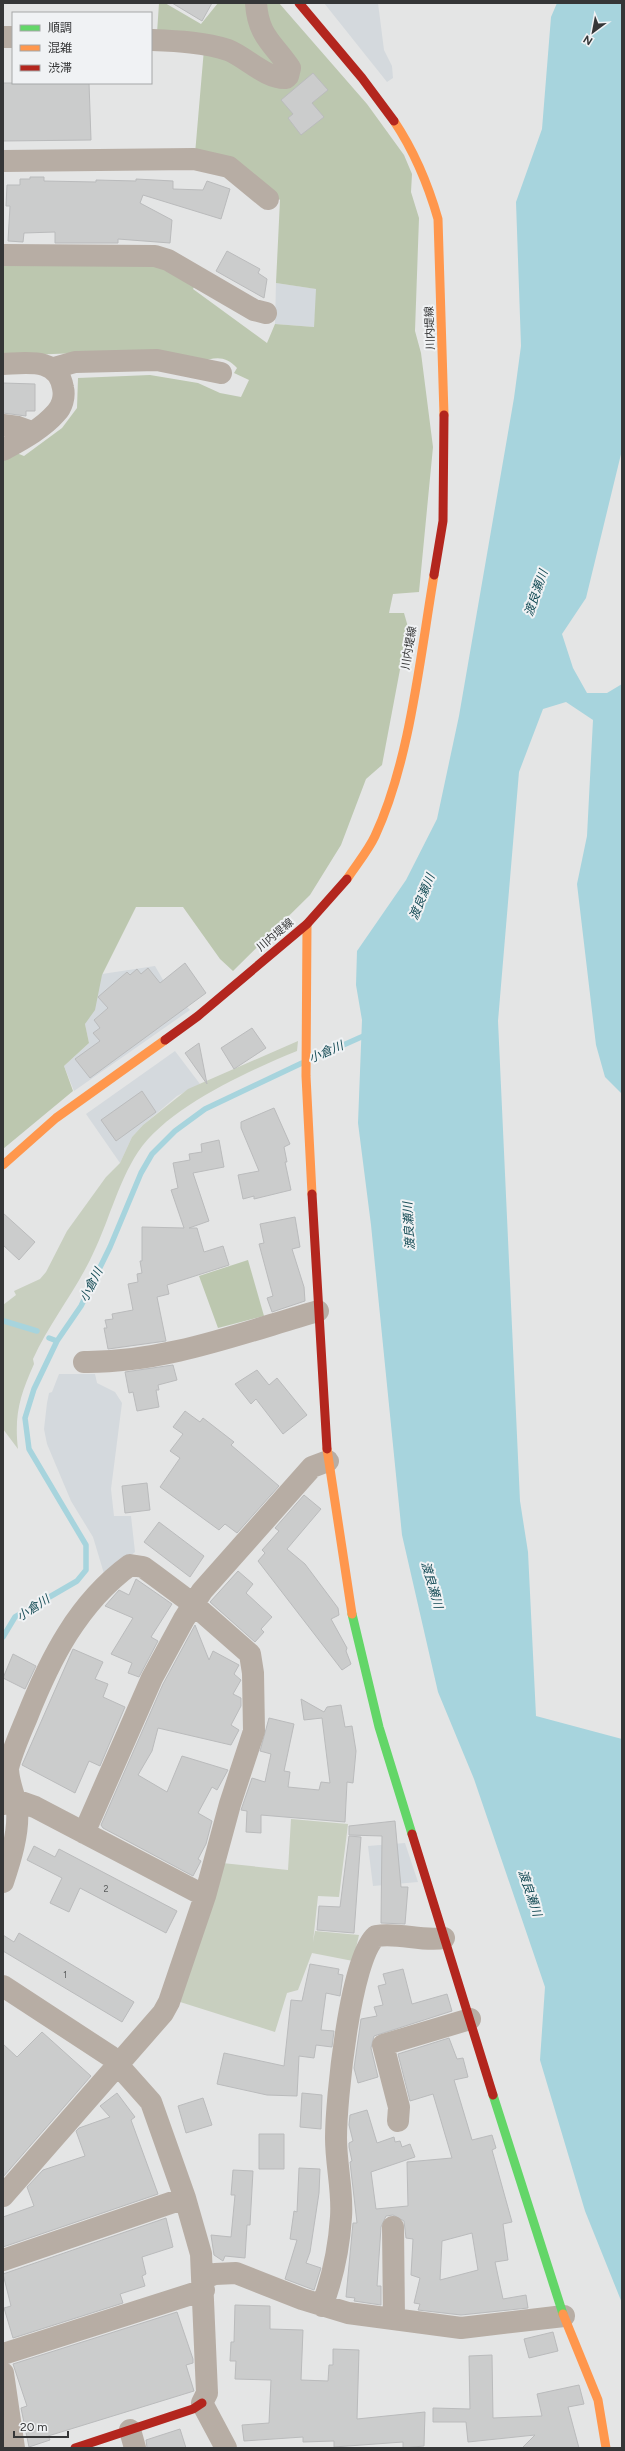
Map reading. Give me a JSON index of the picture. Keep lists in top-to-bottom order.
{
  "streets": {
    "street": ["川内堤線"]
  },
  "water": ["渡良瀬川", "小倉川"],
  "house_numbers": ["2", "1"],
  "legend": ["順調", "混雑", "渋滞"],
  "scale_bar": "20 m",
  "north": "bottom left"
}
